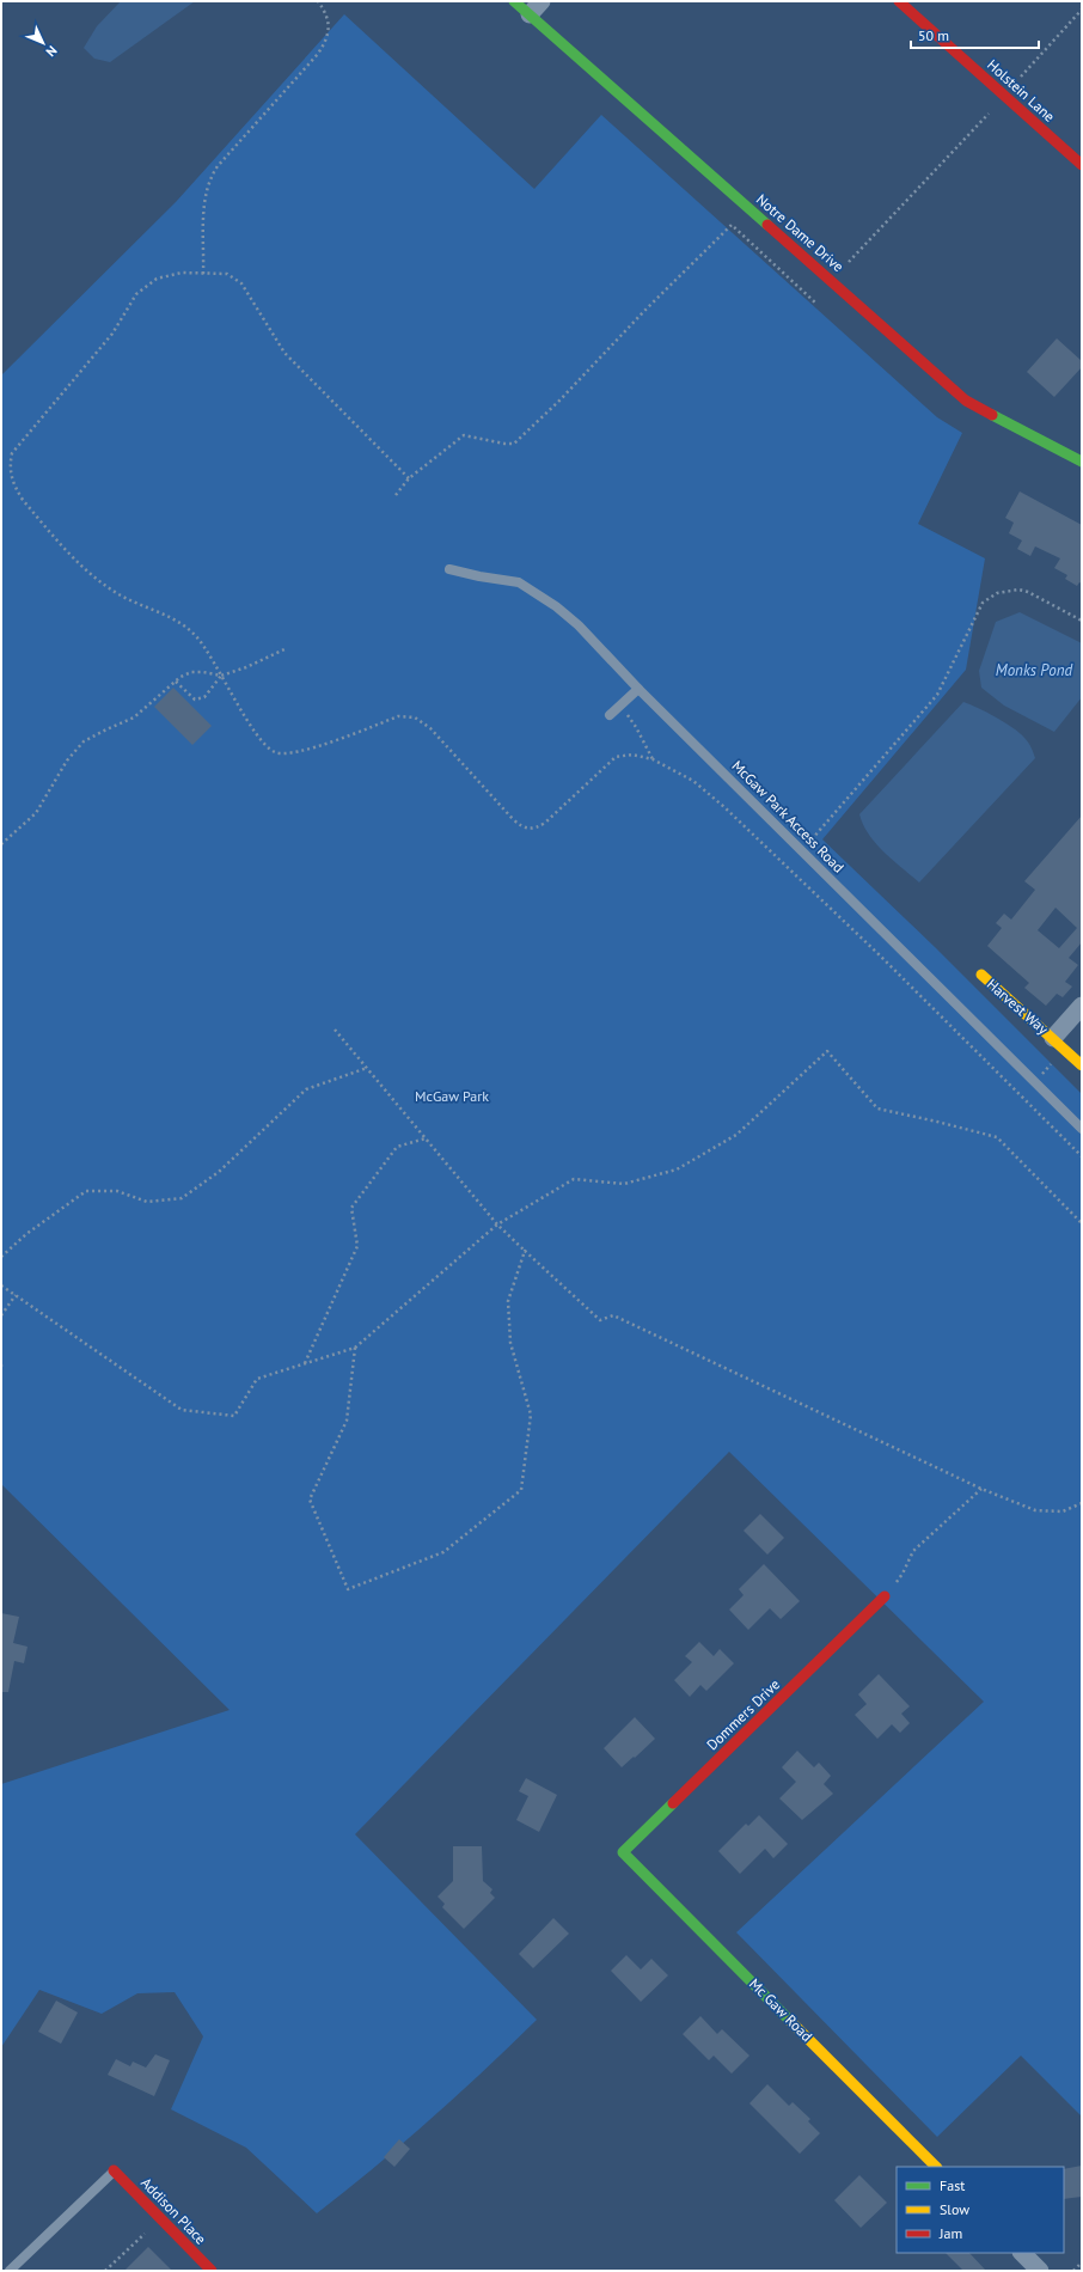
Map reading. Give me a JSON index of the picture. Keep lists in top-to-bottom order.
{
  "streets": {
    "street": [
      "Holstein Lane",
      "Notre Dame Drive",
      "Harvest Way",
      "Dommers Drive",
      "Mc Gaw Road",
      "Addison Place"
    ],
    "lane": ["McGaw Park Access Road"]
  },
  "crossings": [
    ["Dommers Drive", "Mc Gaw Road"]
  ],
  "water": ["Monks Pond"],
  "parks": ["McGaw Park"],
  "legend": ["Fast", "Slow", "Jam"],
  "scale_bar": "50 m",
  "north": "bottom right"
}
